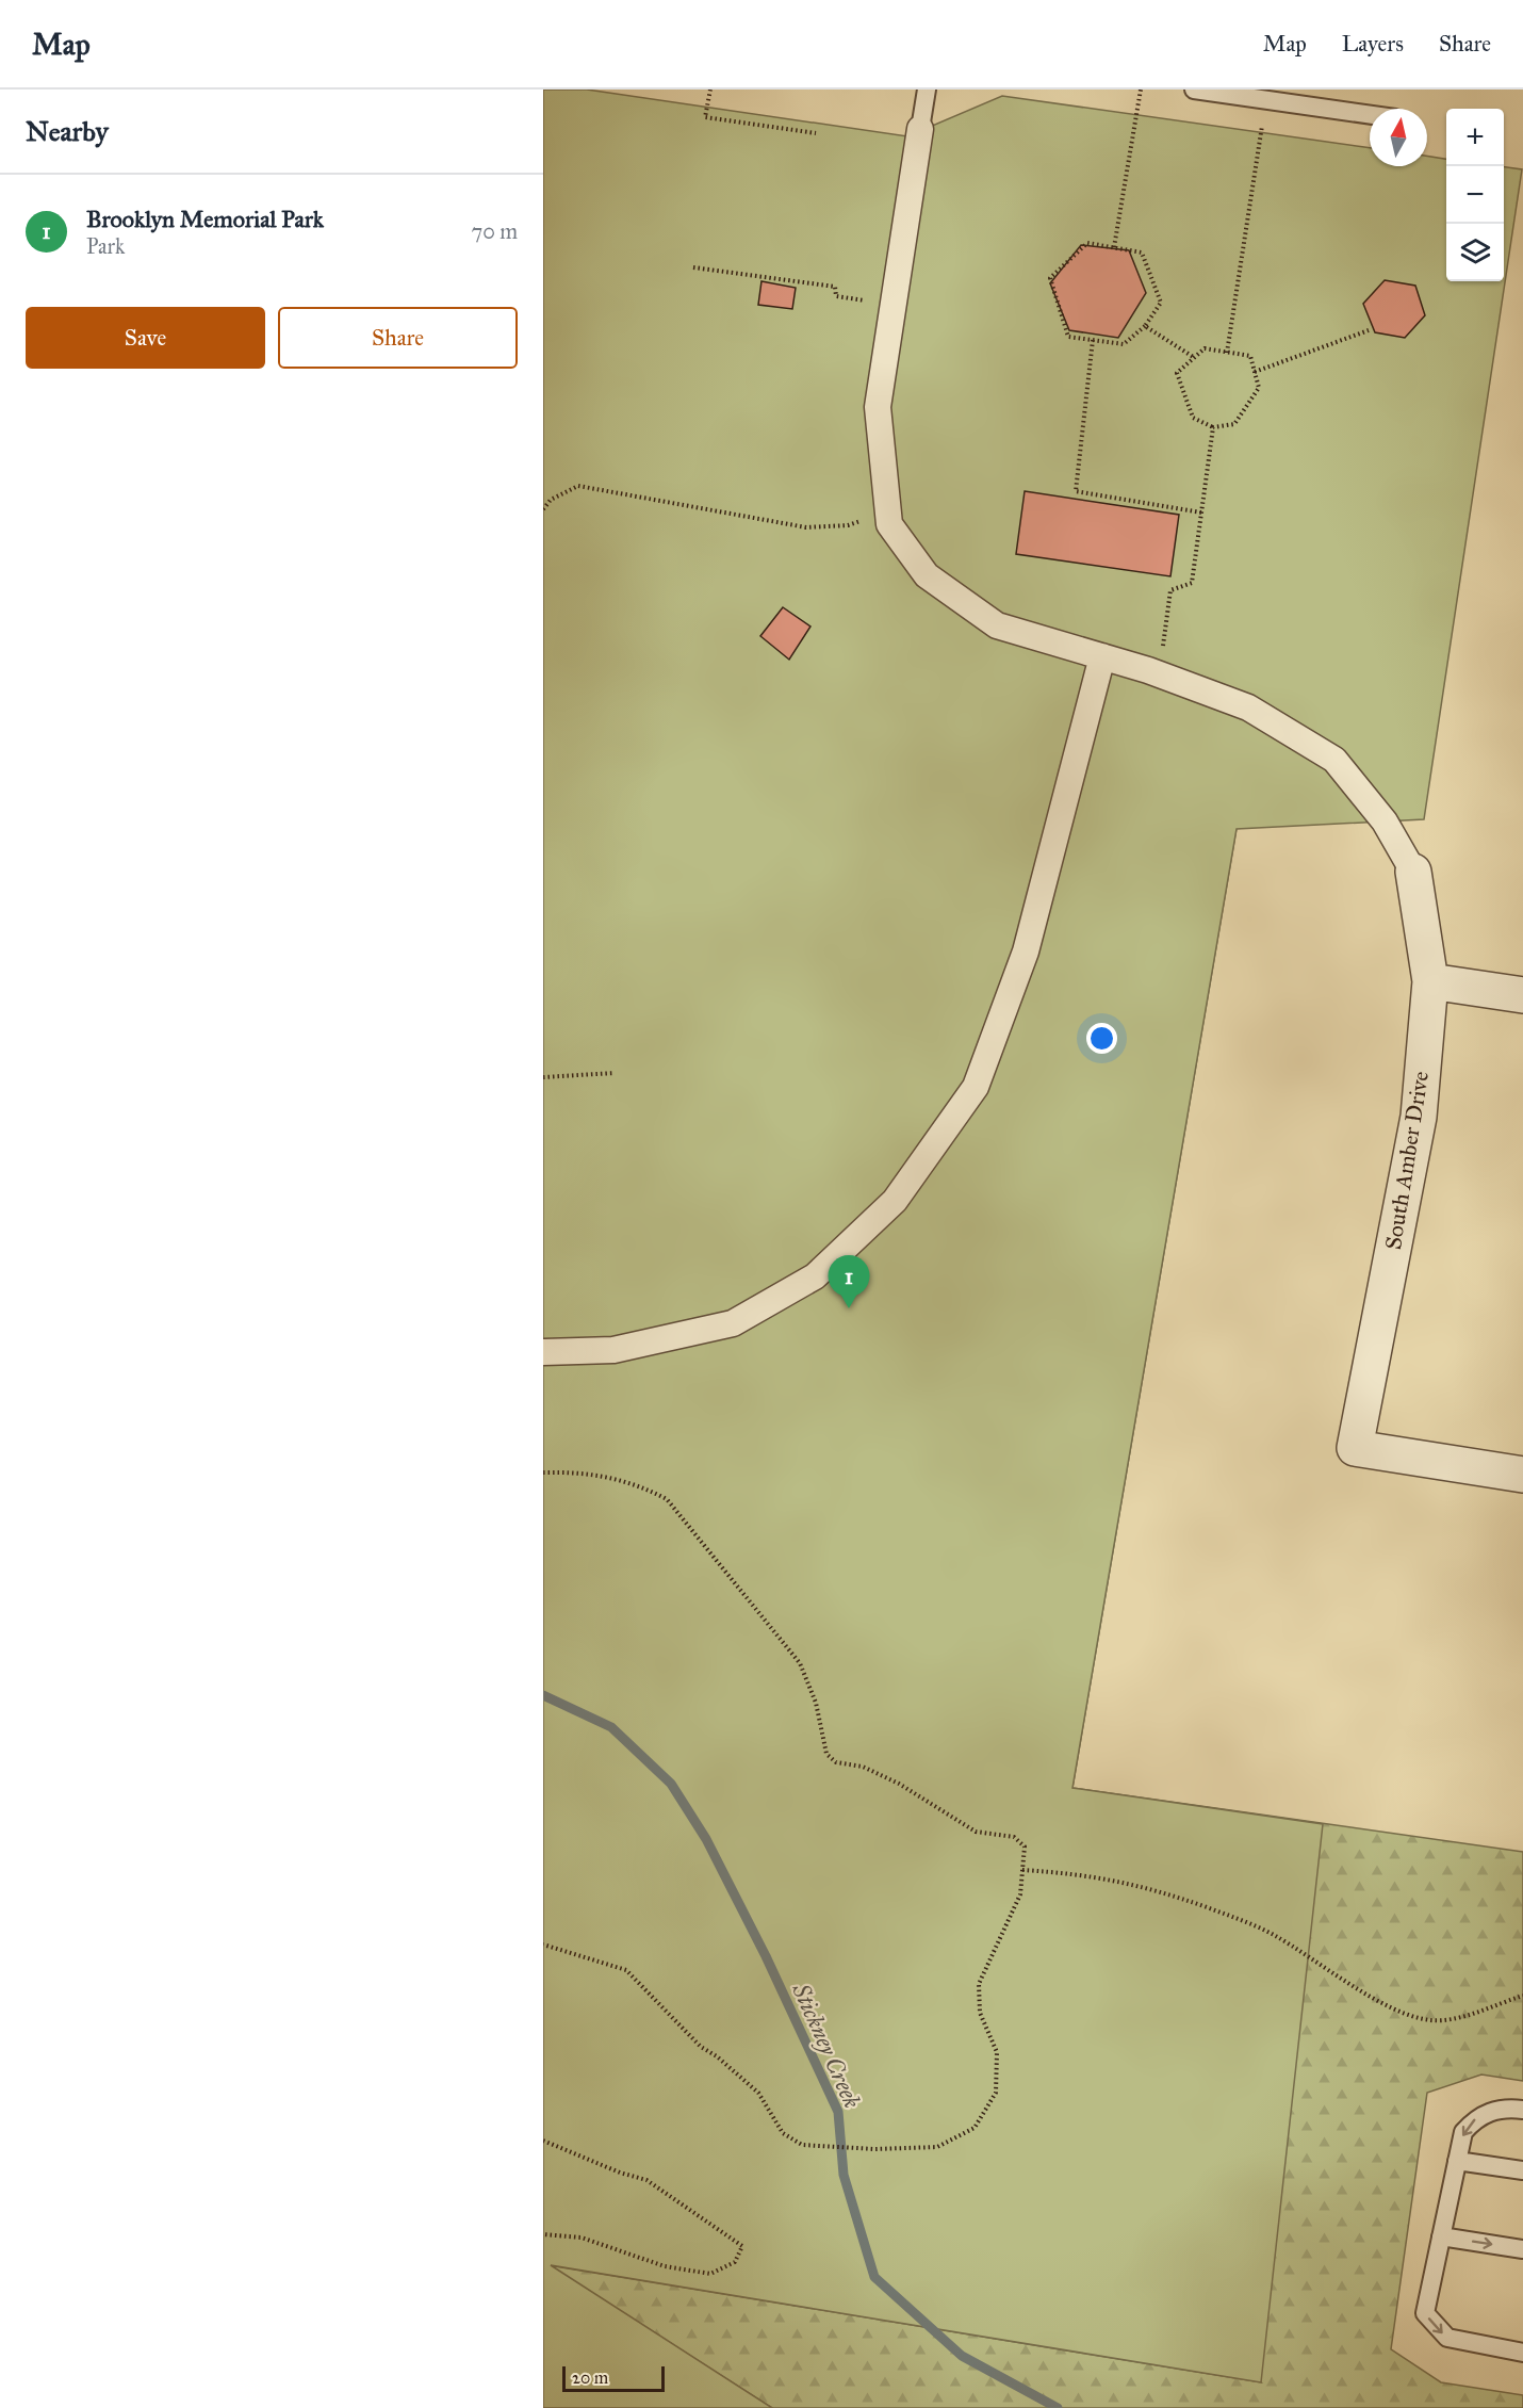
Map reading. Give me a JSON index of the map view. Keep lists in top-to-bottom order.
{
  "streets": {
    "street": ["South Amber Drive"]
  },
  "water": ["Stickney Creek"],
  "scale_bar": "20 m",
  "north": "top",
  "page": {
    "header": "Map",
    "nav": ["Map", "Layers", "Share"],
    "heading": "Nearby",
    "map_buttons": ["+", "−"],
    "list": [
      {
        "mark": "1",
        "name": "Brooklyn Memorial Park",
        "note": "Park",
        "value": "70 m"
      }
    ],
    "buttons": ["Save", "Share"],
    "pins": "1",
    "scale": "20 m"
  }
}
